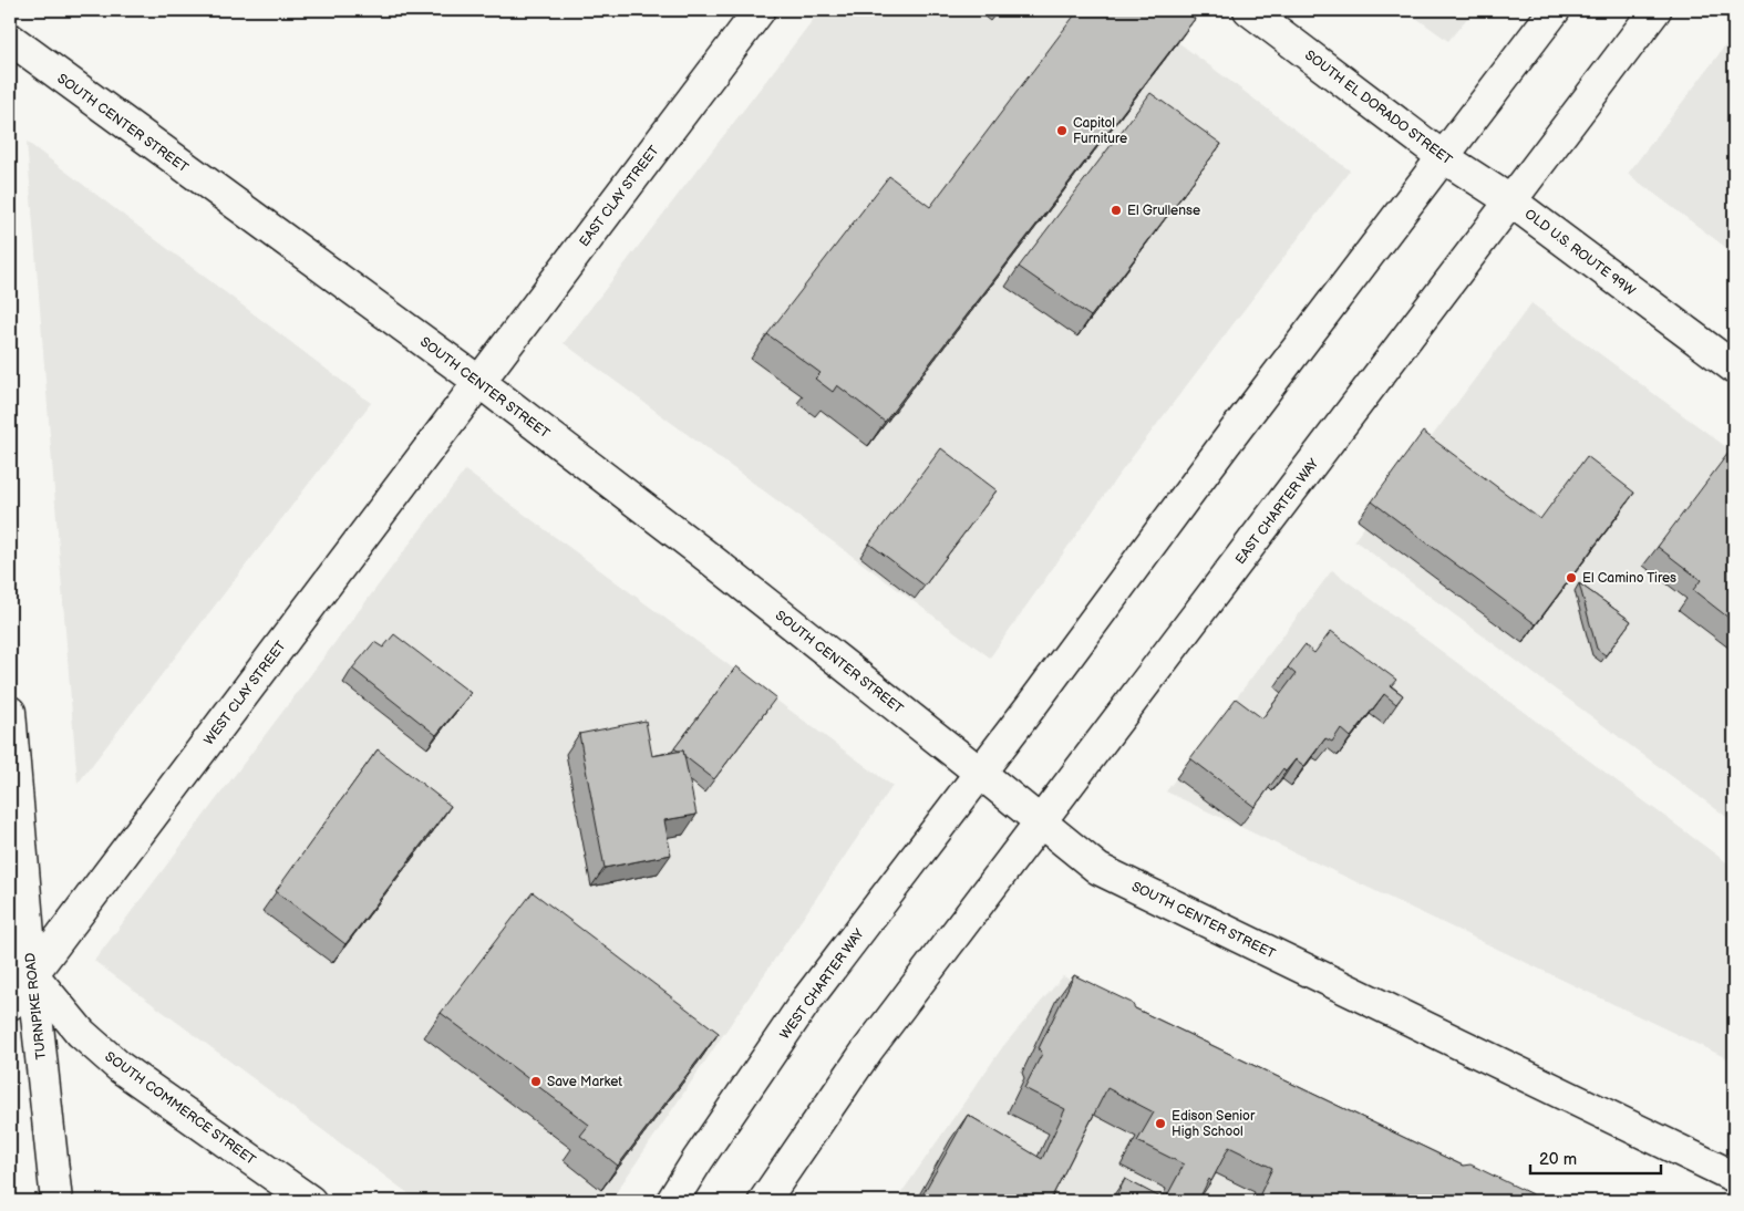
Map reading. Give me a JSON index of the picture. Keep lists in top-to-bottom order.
{
  "streets": {
    "main road": [
      "SOUTH EL DORADO STREET",
      "SOUTH CENTER STREET",
      "EAST CLAY STREET",
      "OLD U.S. ROUTE 99W",
      "EAST CHARTER WAY",
      "WEST CLAY STREET",
      "WEST CHARTER WAY",
      "TURNPIKE ROAD",
      "SOUTH COMMERCE STREET"
    ]
  },
  "crossings": [
    ["SOUTH EL DORADO STREET", "OLD U.S. ROUTE 99W"],
    ["SOUTH EL DORADO STREET", "EAST CHARTER WAY"],
    ["SOUTH CENTER STREET", "EAST CLAY STREET"],
    ["SOUTH CENTER STREET", "EAST CHARTER WAY"],
    ["SOUTH CENTER STREET", "WEST CLAY STREET"],
    ["SOUTH CENTER STREET", "WEST CHARTER WAY"],
    ["EAST CLAY STREET", "WEST CLAY STREET"],
    ["OLD U.S. ROUTE 99W", "EAST CHARTER WAY"],
    ["WEST CLAY STREET", "TURNPIKE ROAD"],
    ["WEST CLAY STREET", "SOUTH COMMERCE STREET"],
    ["TURNPIKE ROAD", "SOUTH COMMERCE STREET"]
  ],
  "places": [
    "Capitol Furniture",
    "El Grullense",
    "El Camino Tires",
    "Save Market",
    "Edison Senior High School"
  ],
  "scale_bar": "20 m"
}
